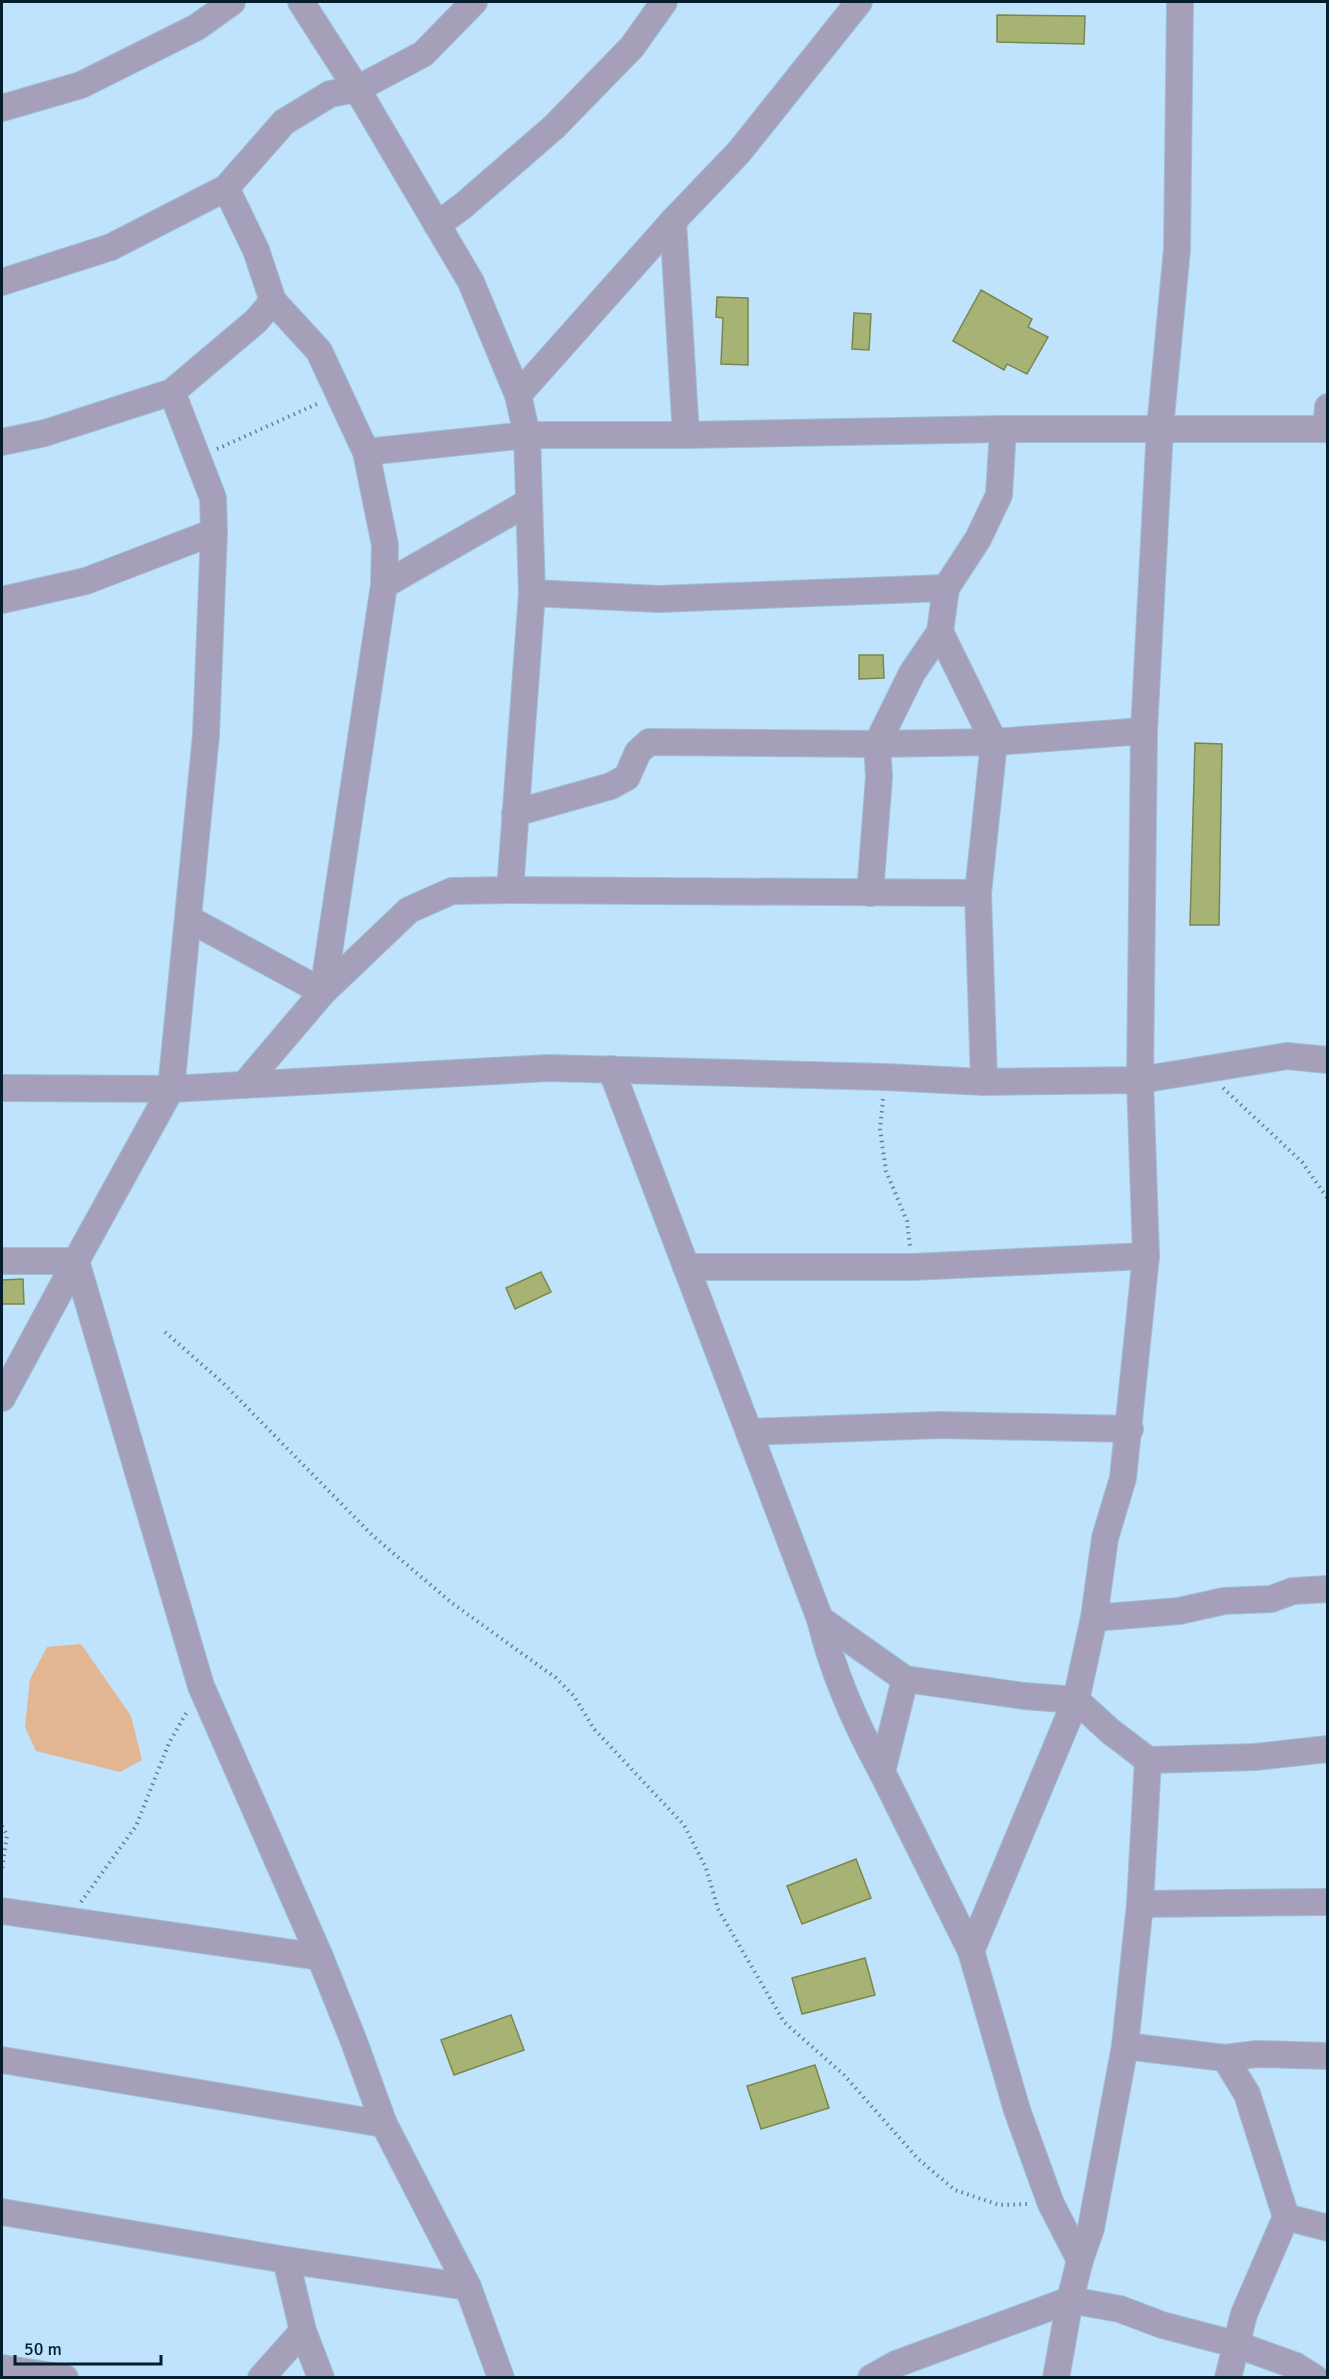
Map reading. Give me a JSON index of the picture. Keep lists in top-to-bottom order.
{
  "scale_bar": "50 m"
}
